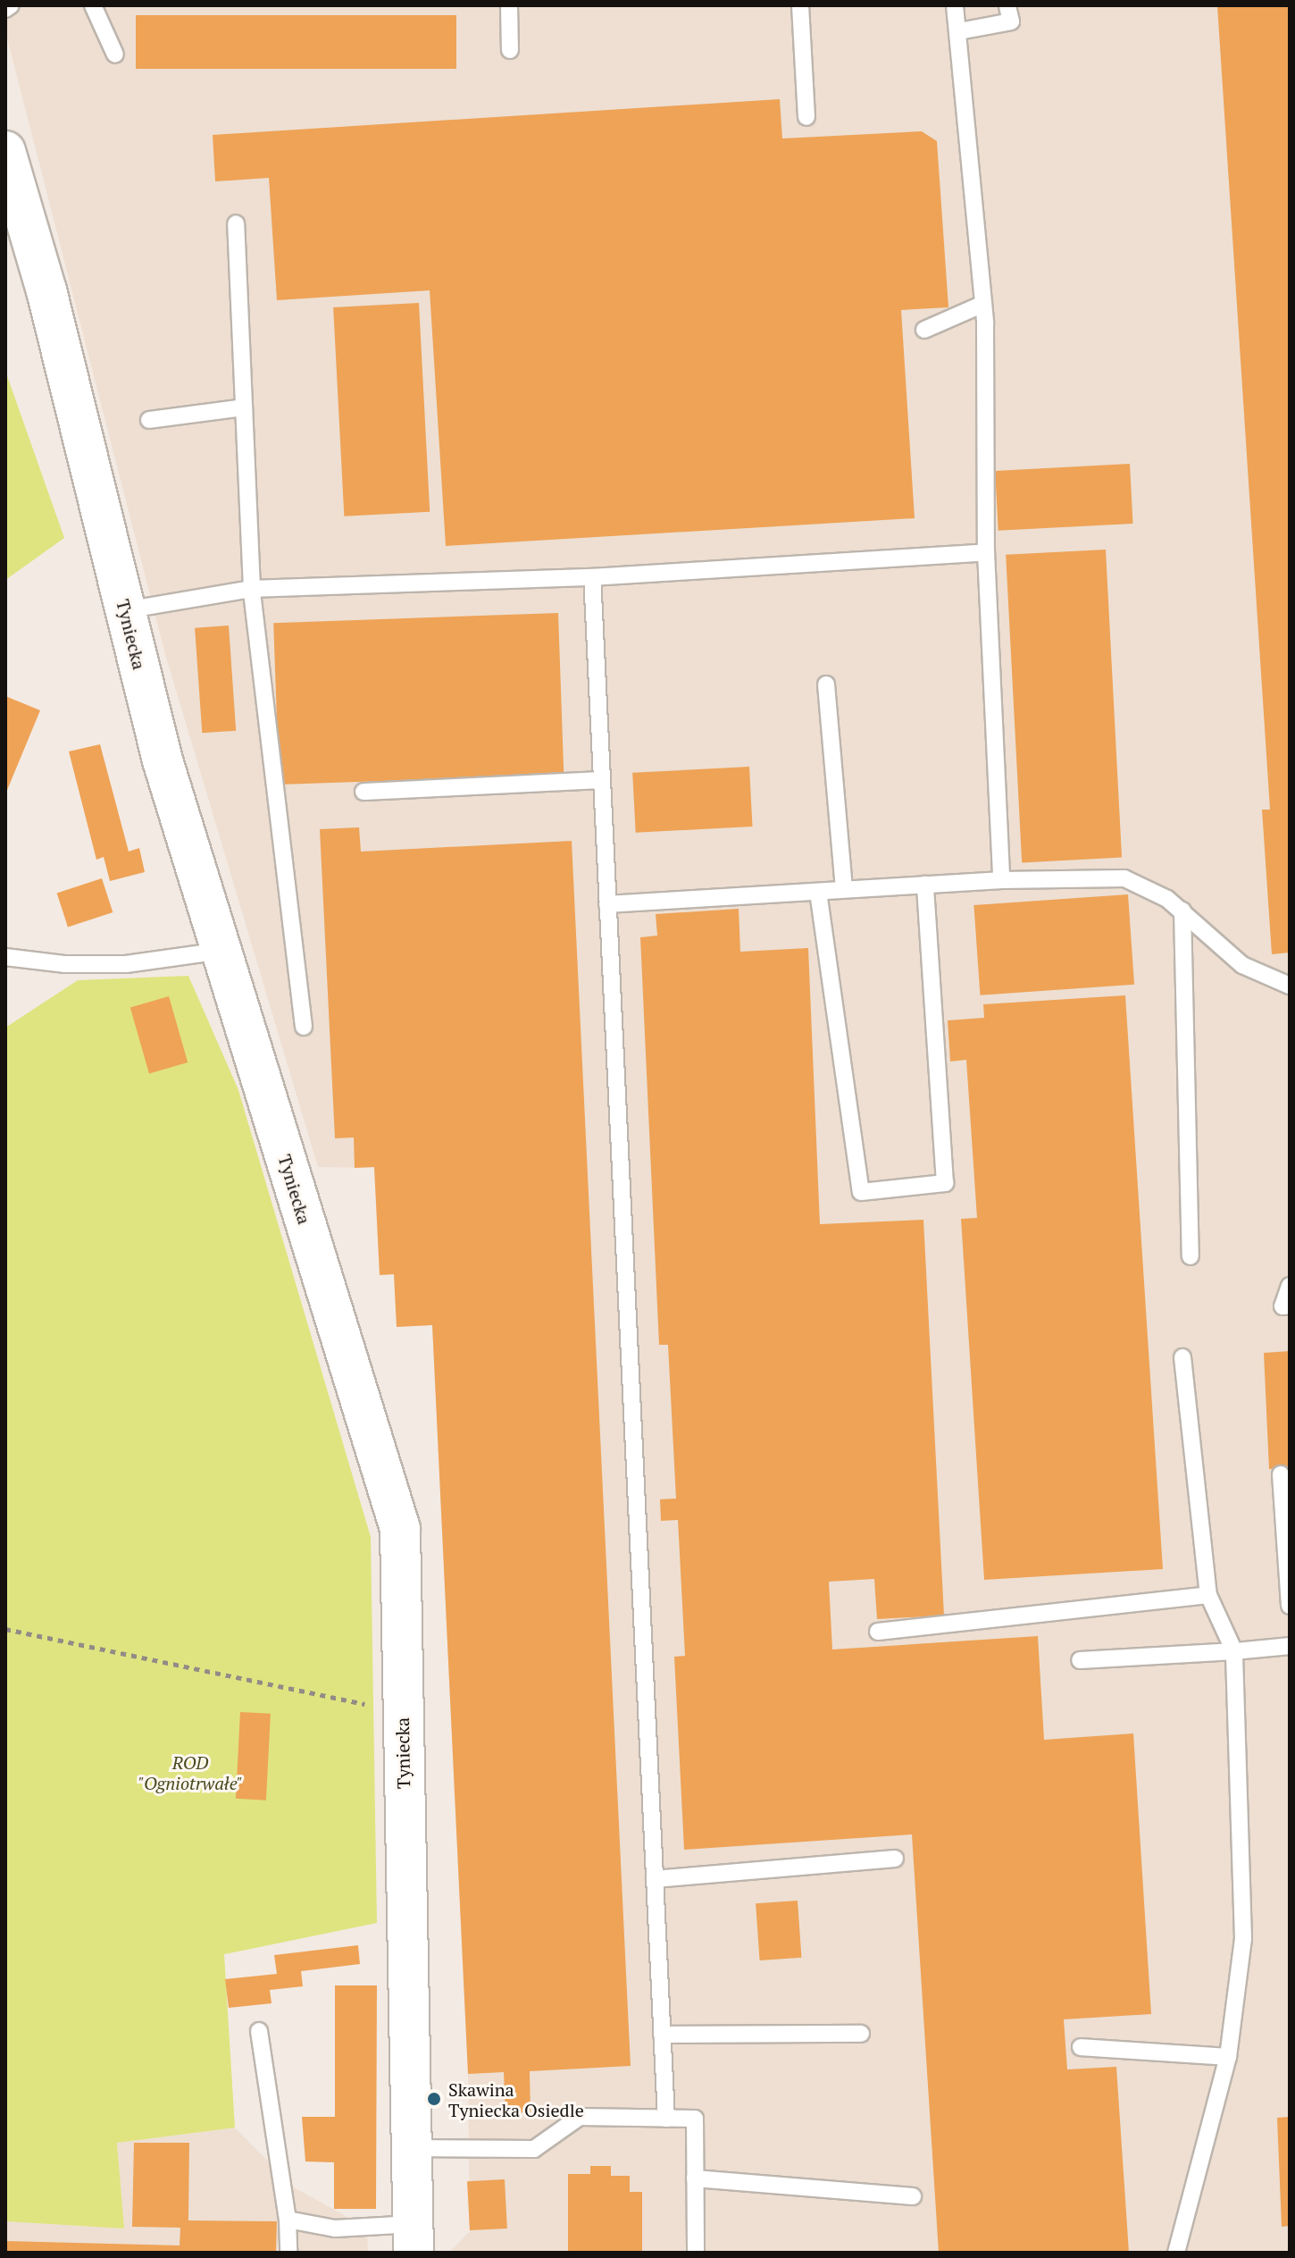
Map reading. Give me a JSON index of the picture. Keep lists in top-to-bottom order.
{
  "streets": {
    "street": ["Tyniecka"]
  },
  "parks": ["ROD \"Ogniotrwałe\""],
  "places": ["Skawina Tyniecka Osiedle"]
}
